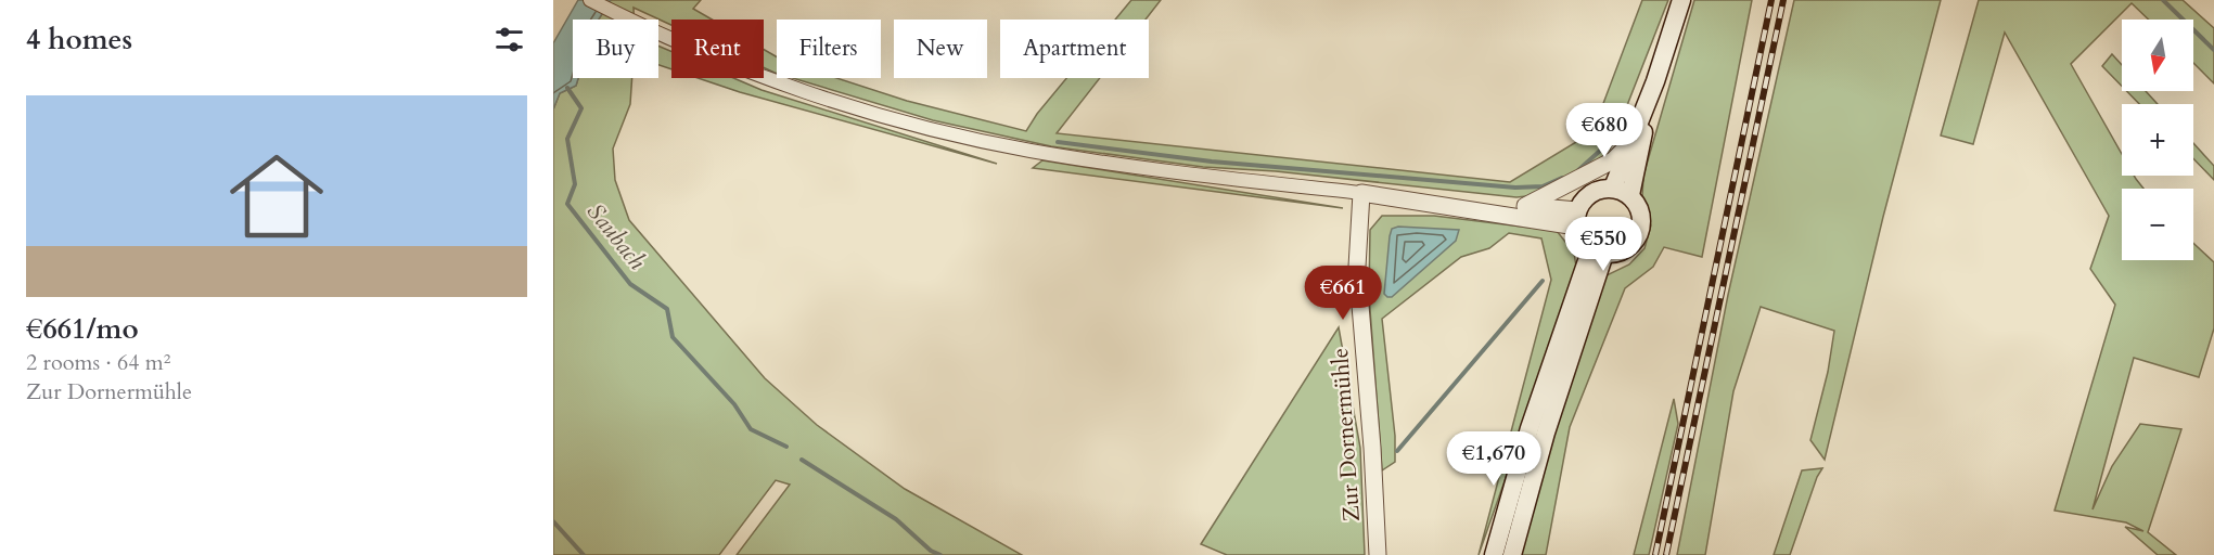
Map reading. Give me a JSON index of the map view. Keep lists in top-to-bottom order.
{
  "streets": {
    "street": ["Zur Dornermühle"]
  },
  "water": ["Saubach"],
  "north": "bottom",
  "page": {
    "heading": "4 homes",
    "map_buttons": ["+", "−"],
    "chip": [
      "Buy",
      "Rent",
      "Filters",
      "New",
      "Apartment"
    ],
    "list": [
      {
        "name": "€661/mo",
        "note": "2 rooms · 64 m² · Zur Dornermühle"
      }
    ],
    "price": [
      "€680",
      "€550",
      "€661",
      "€1,670"
    ]
  }
}
